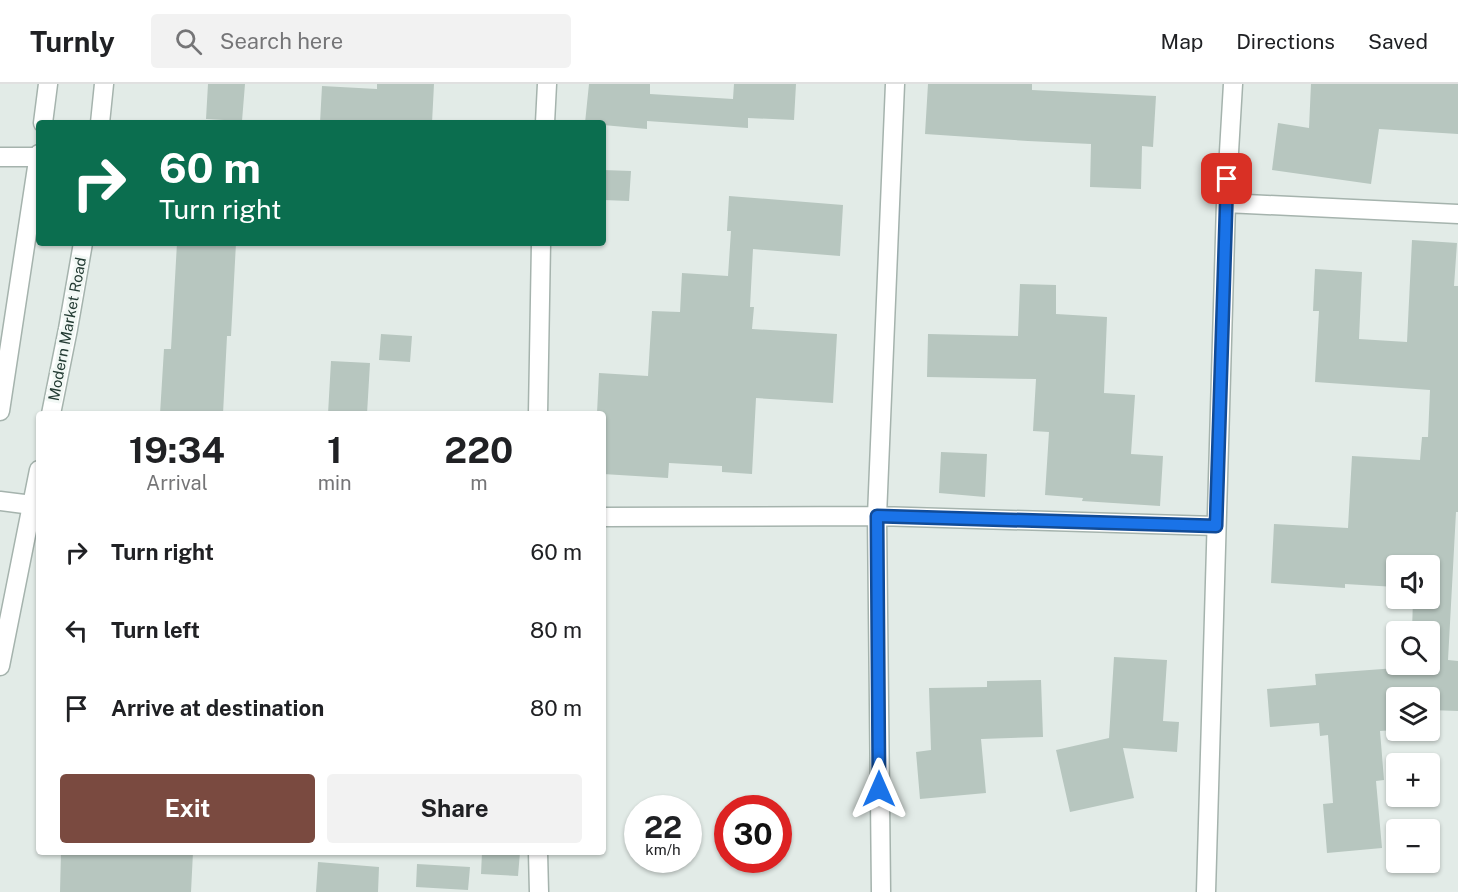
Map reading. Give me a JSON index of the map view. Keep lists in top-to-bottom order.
{
  "streets": {
    "street": ["Modern Market Road"]
  },
  "page": {
    "header": "Turnly",
    "search": "Search here",
    "nav": ["Map", "Directions", "Saved"],
    "turn": ["60 m", "Turn right"],
    "eta": [
      "19:34",
      "Arrival",
      "1",
      "min",
      "220",
      "m"
    ],
    "list": [
      {
        "name": "Turn right",
        "value": "60 m"
      },
      {
        "name": "Turn left",
        "value": "80 m"
      },
      {
        "name": "Arrive at destination",
        "value": "80 m"
      }
    ],
    "map_buttons": ["+", "−"],
    "buttons": ["Exit", "Share"],
    "speed": "22 km/h",
    "limit": "30"
  }
}
